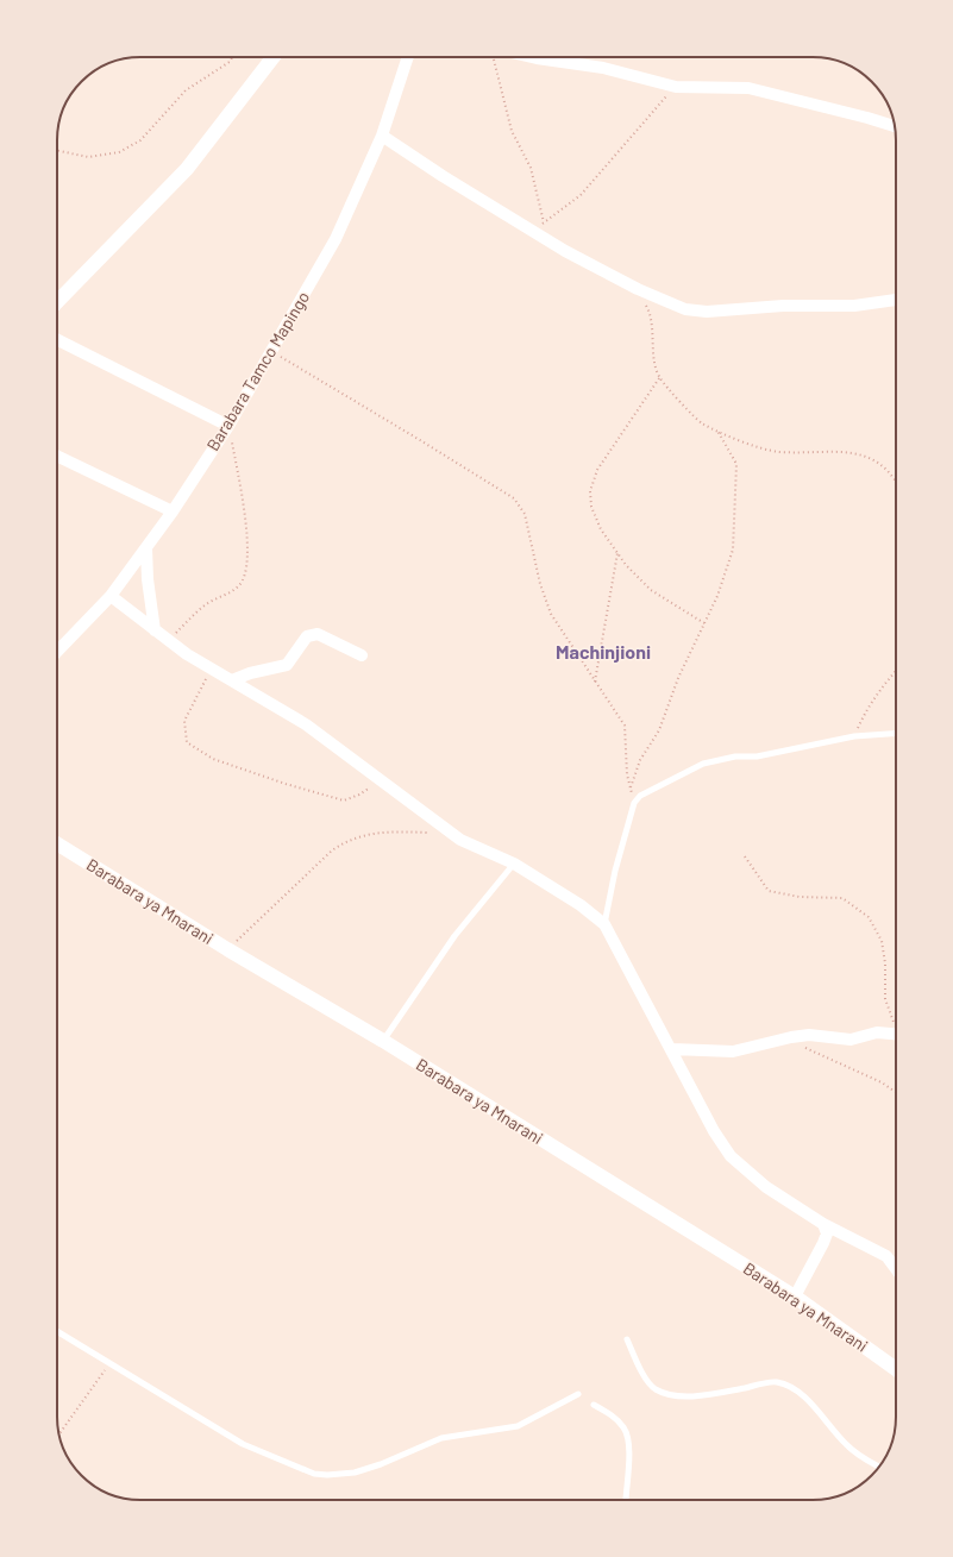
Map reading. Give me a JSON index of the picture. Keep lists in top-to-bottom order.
{
  "streets": {
    "street": ["Barabara Tamco Mapingo", "Barabara ya Mnarani"]
  },
  "districts": ["Machinjioni"]
}
